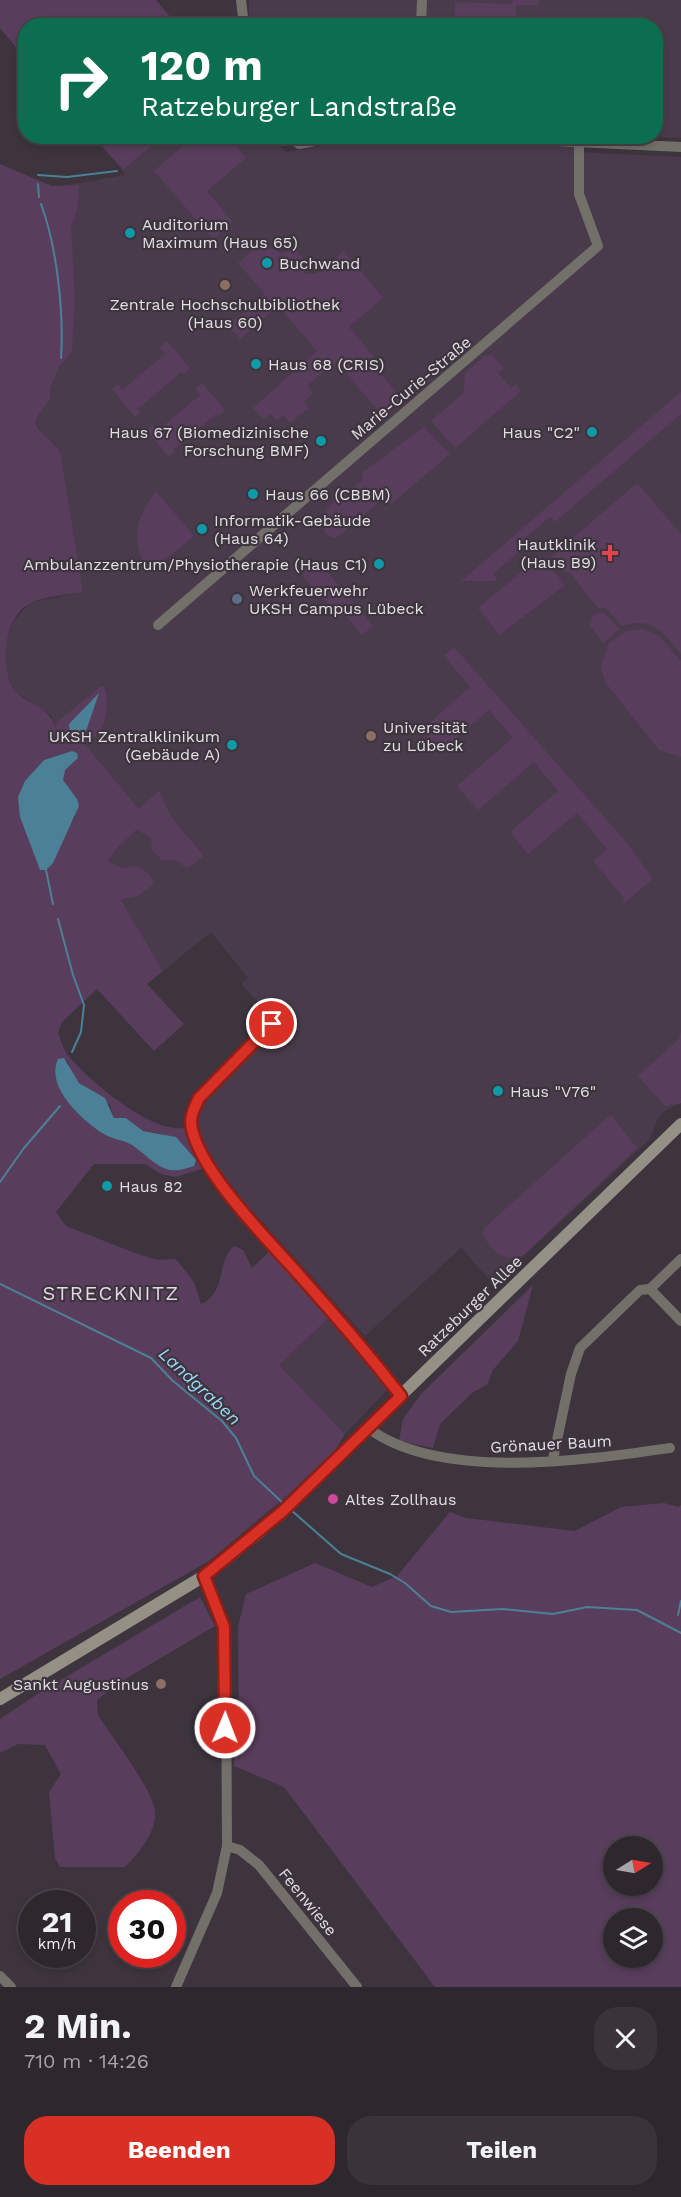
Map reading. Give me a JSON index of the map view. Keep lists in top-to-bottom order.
{
  "streets": {
    "main road": ["Ratzeburger Allee"],
    "street": ["Marie-Curie-Straße", "Grönauer Baum", "Feenwiese"]
  },
  "crossings": [
    ["Ratzeburger Allee", "Grönauer Baum"]
  ],
  "districts": ["STRECKNITZ"],
  "water": ["Landgraben"],
  "places": {
    "other": [
      "Auditorium Maximum (Haus 65)",
      "Buchwand",
      "Zentrale Hochschulbibliothek (Haus 60)",
      "Haus 68 (CRIS)",
      "Haus \"C2\"",
      "Haus 67 (Biomedizinische Forschung BMF)",
      "Haus 66 (CBBM)",
      "Informatik-Gebäude (Haus 64)",
      "Ambulanzzentrum/Physiotherapie (Haus C1)",
      "Werkfeuerwehr UKSH Campus Lübeck",
      "Universität zu Lübeck",
      "UKSH Zentralklinikum (Gebäude A)",
      "Haus \"V76\"",
      "Haus 82",
      "Altes Zollhaus",
      "Sankt Augustinus"
    ],
    "health": ["Hautklinik (Haus B9)"]
  },
  "north": "right",
  "page": {
    "turn": ["120 m", "Ratzeburger Landstraße"],
    "speed": "21 km/h",
    "limit": "30",
    "heading": ["2 Min.", "710 m · 14:26"],
    "buttons": ["Beenden", "Teilen"]
  }
}
